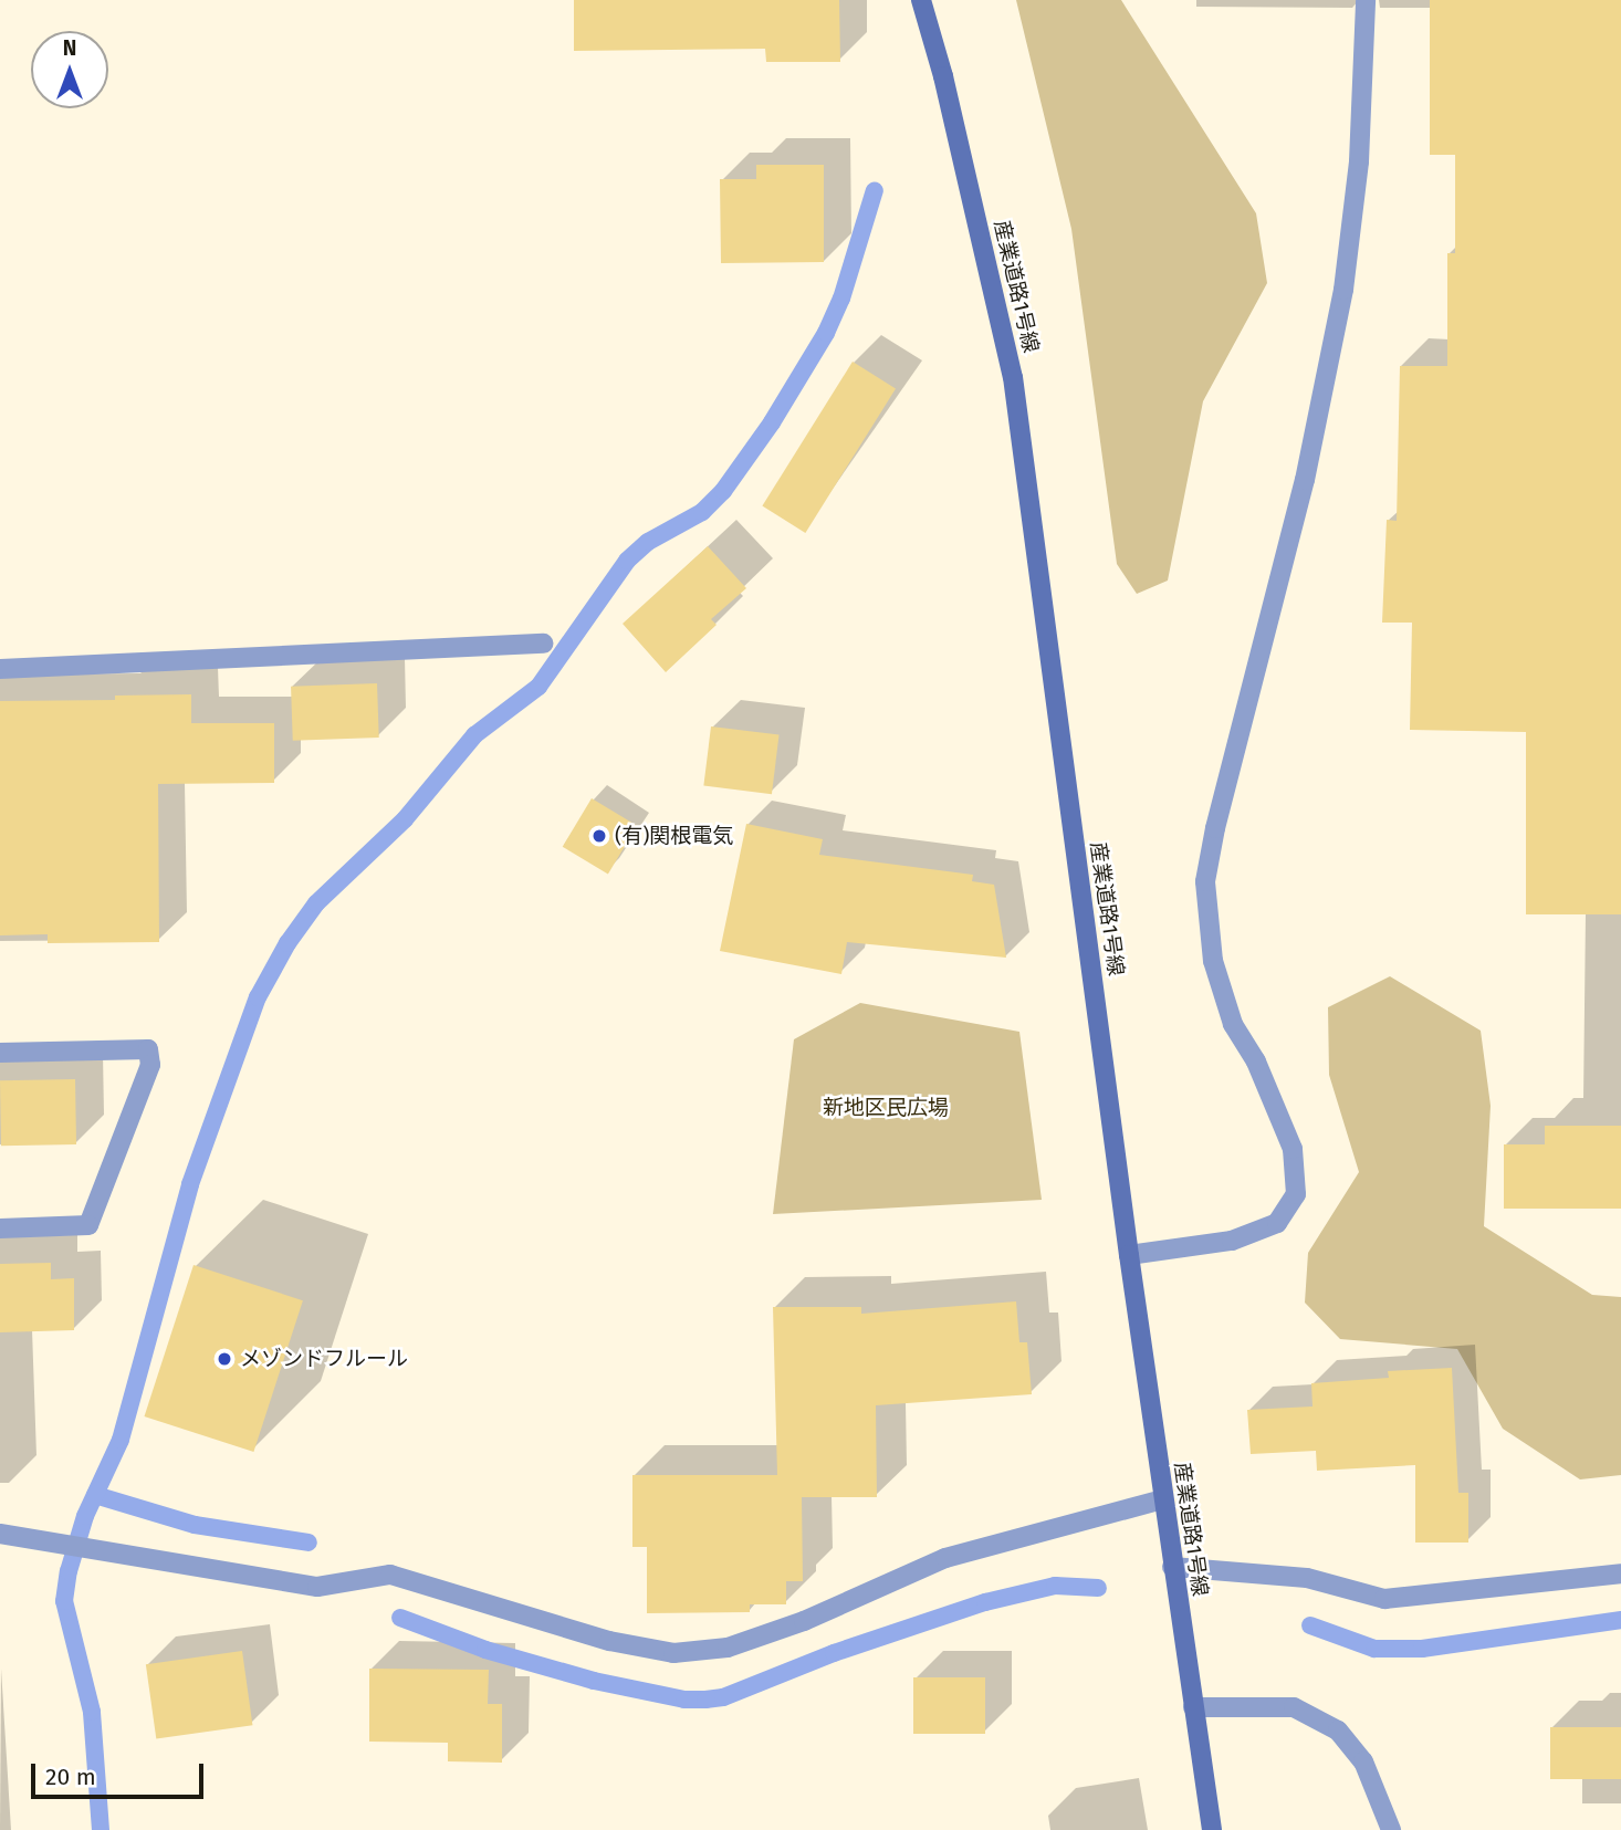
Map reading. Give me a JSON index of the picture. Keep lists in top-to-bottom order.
{
  "streets": {
    "street": ["産業道路1号線"]
  },
  "parks": ["新地区民広場"],
  "places": ["(有)関根電気", "メゾンドフルール"],
  "scale_bar": "20 m",
  "north": "top"
}
